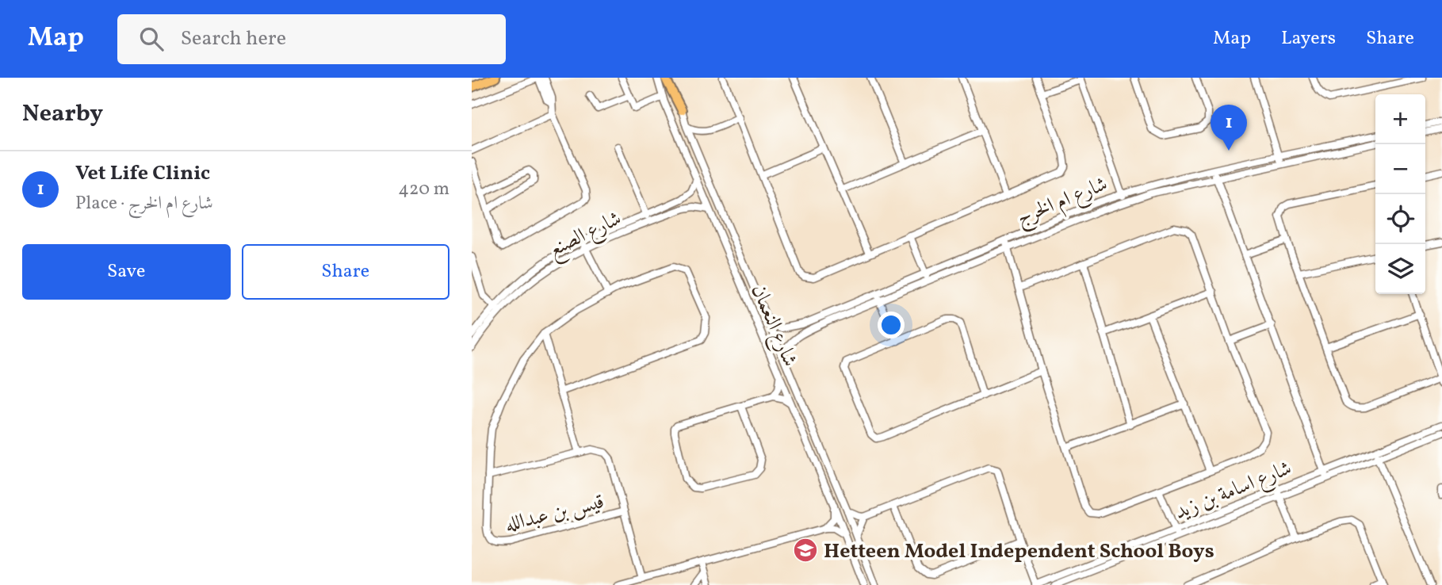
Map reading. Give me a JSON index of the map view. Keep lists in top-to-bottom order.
{
  "streets": {
    "street": [
      "شارع ام الخرج",
      "شارع الصنع",
      "شارع النعمان",
      "شارع اسامة بن زيد",
      "قيس بن عبدالله"
    ]
  },
  "crossings": [
    ["شارع ام الخرج", "شارع النعمان"],
    ["شارع الصنع", "شارع النعمان"]
  ],
  "places": {
    "school or university": ["Hetteen Model Independent School Boys"]
  },
  "page": {
    "header": "Map",
    "search": "Search here",
    "nav": ["Map", "Layers", "Share"],
    "heading": "Nearby",
    "map_buttons": ["+", "−"],
    "pins": "1",
    "list": [
      {
        "mark": "1",
        "name": "Vet Life Clinic",
        "note": "Place · شارع ام الخرج",
        "value": "420 m"
      }
    ],
    "buttons": ["Save", "Share"]
  }
}
